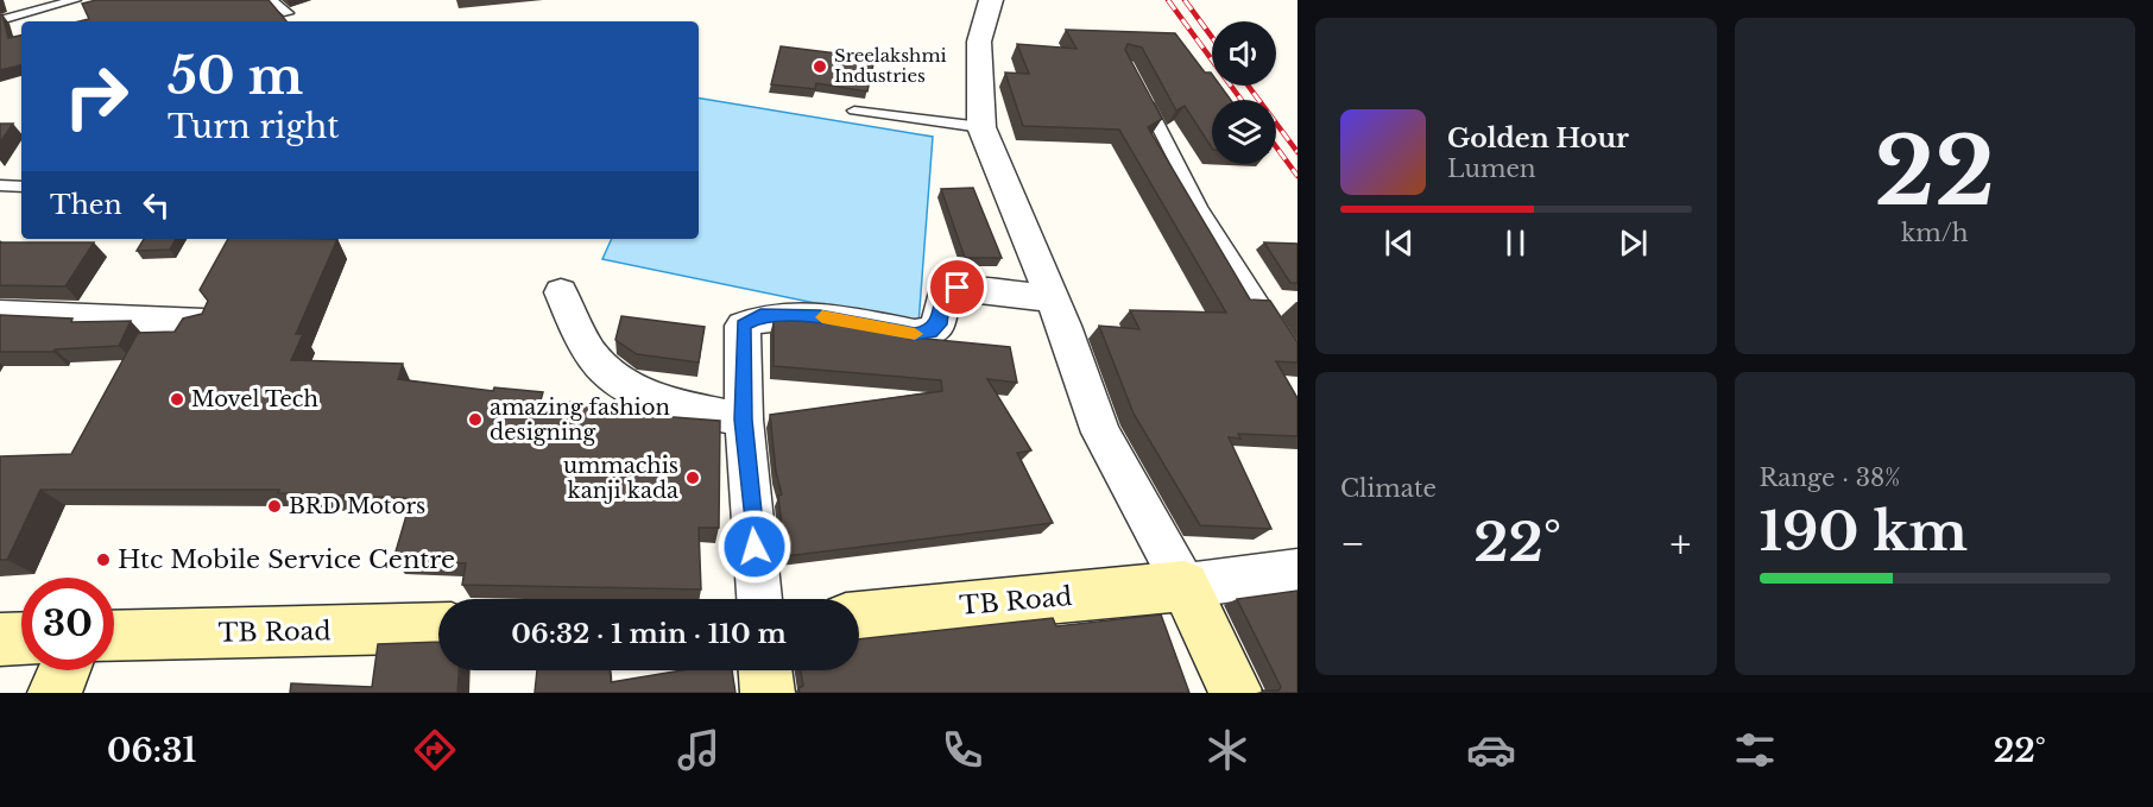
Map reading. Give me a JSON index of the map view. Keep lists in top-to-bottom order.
{
  "streets": {
    "street": ["TB Road"]
  },
  "places": [
    "Sreelakshmi Industries",
    "Movel Tech",
    "amazing fashion designing",
    "ummachis kanji kada",
    "BRD Motors",
    "Htc Mobile Service Centre"
  ],
  "page": {
    "tile": [
      ["22", "km/h"],
      "Climate",
      ["Range · 38%", "190 km"]
    ],
    "turn": ["50 m", "Turn right"],
    "song": ["Golden Hour", "Lumen"],
    "then": "Then",
    "heat": ["−", "22°", "+"],
    "limit": "30",
    "trip": "06:32 · 1 min · 110 m",
    "tabs": ["06:31", "22°"]
  }
}
